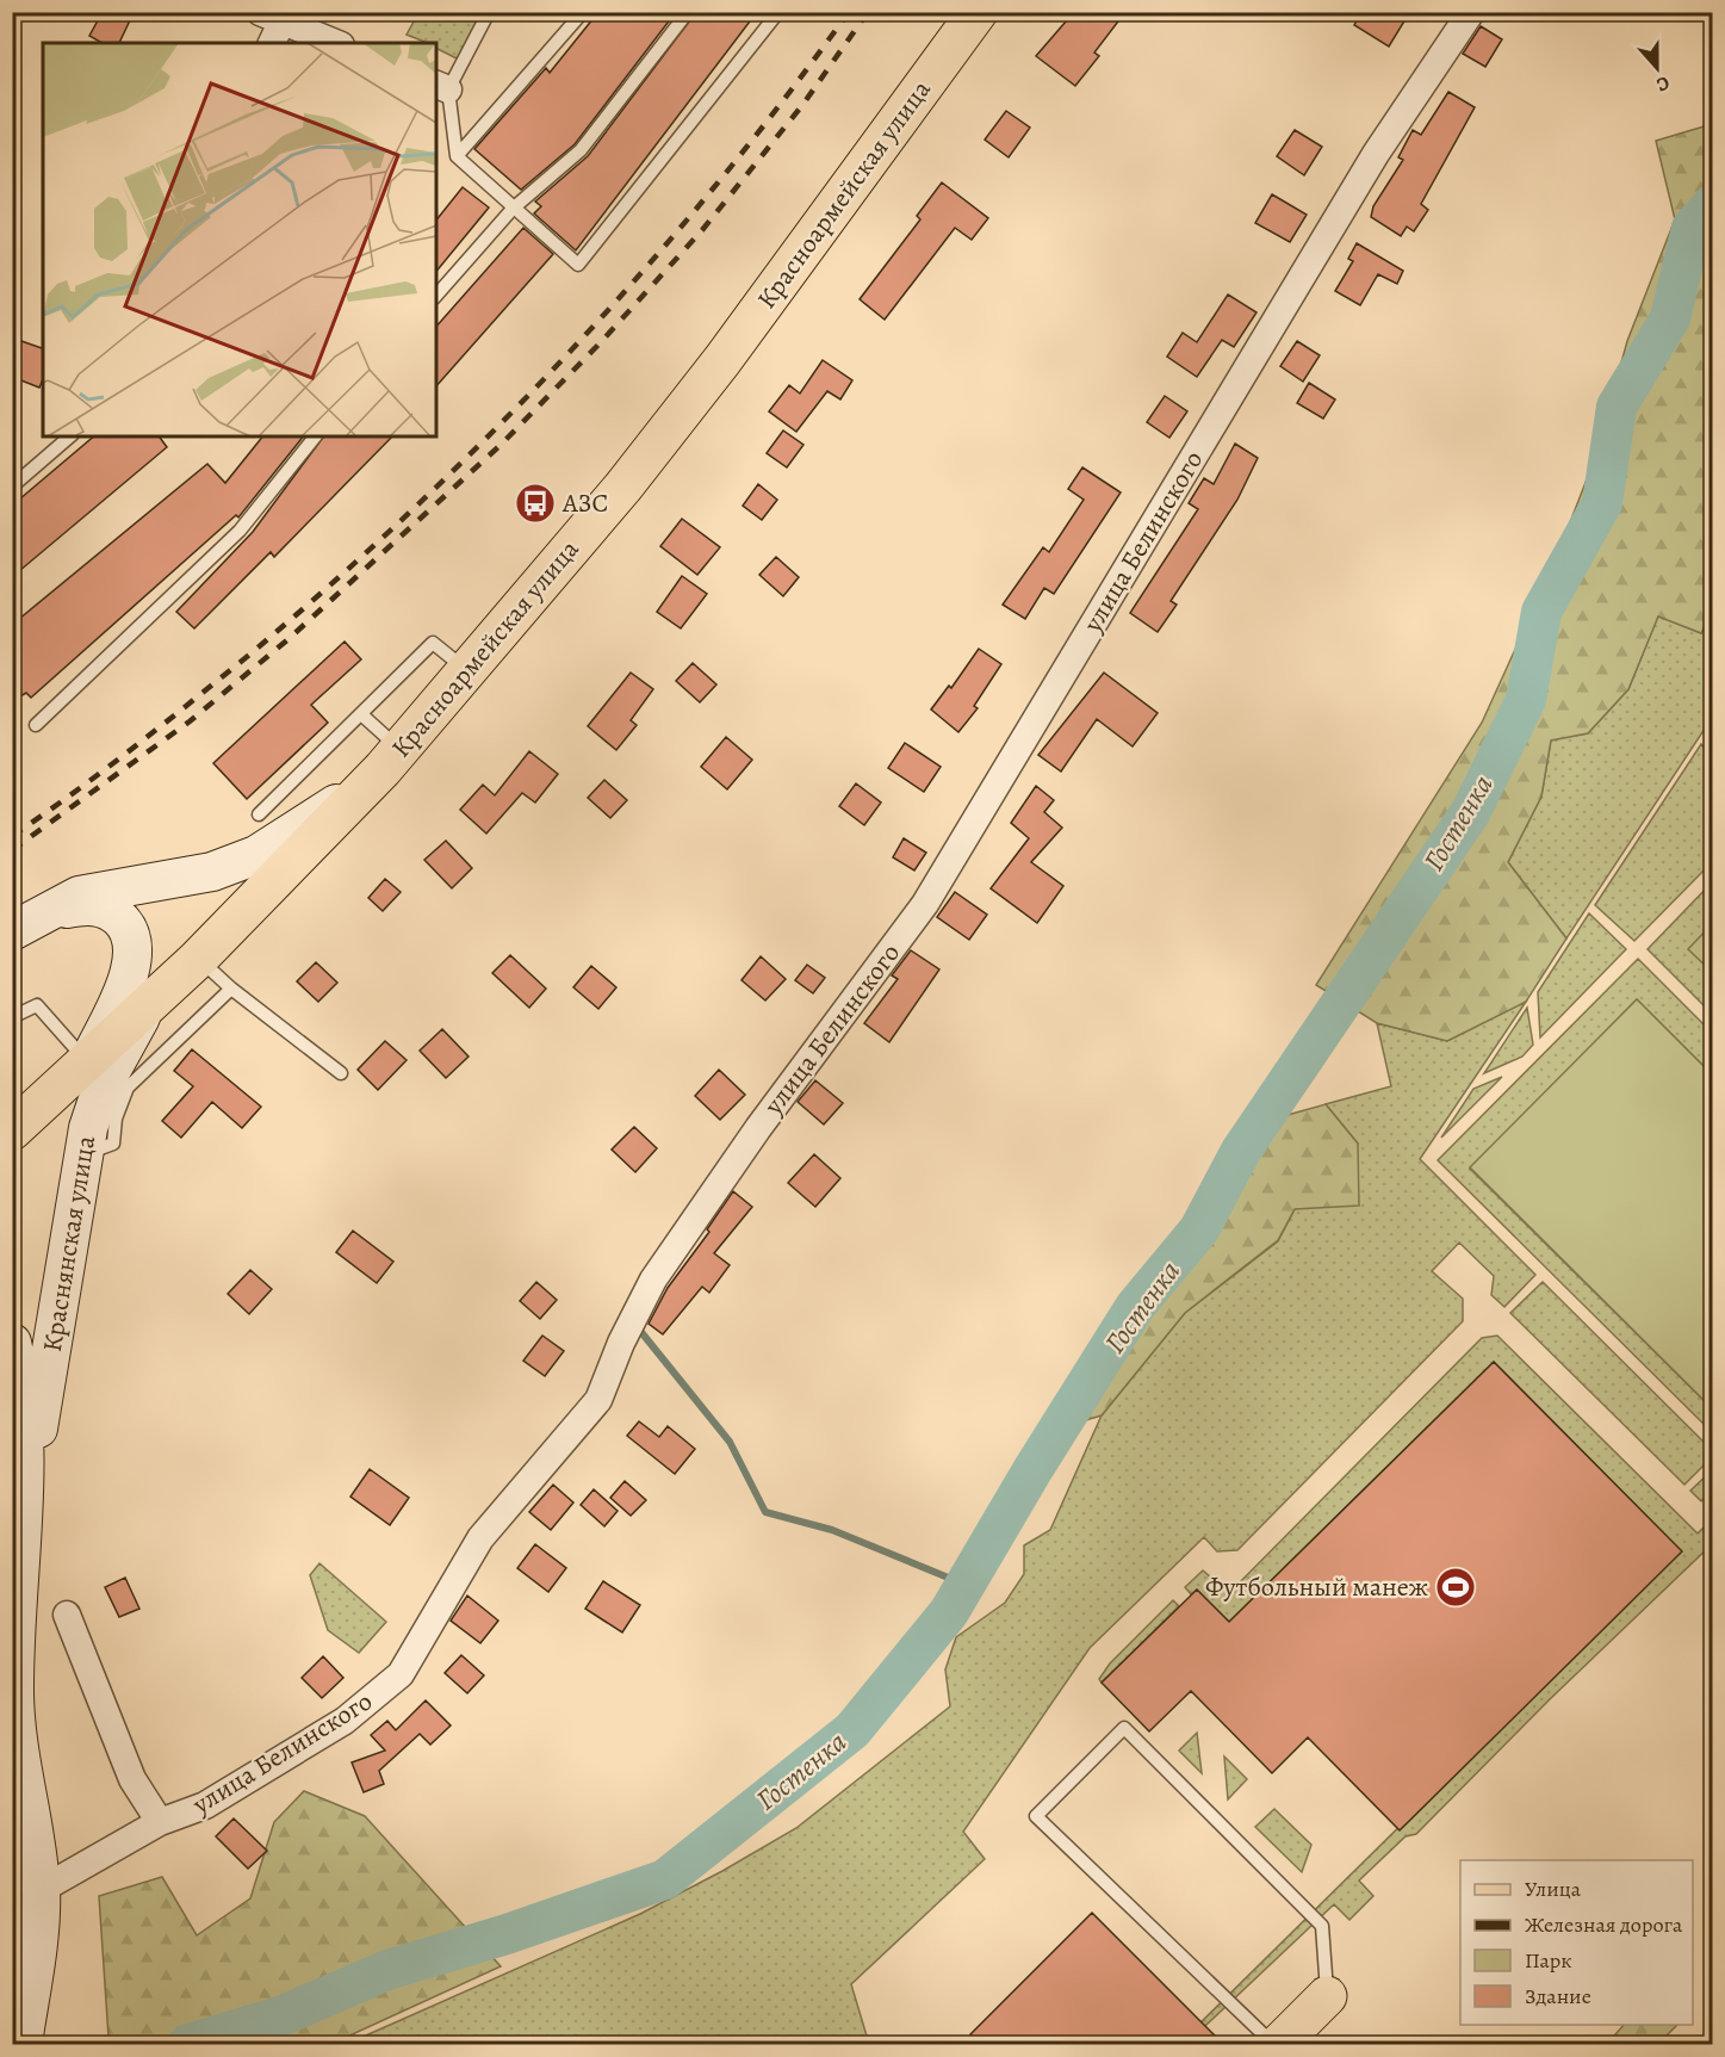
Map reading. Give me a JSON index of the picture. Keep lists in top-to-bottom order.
{
  "streets": {
    "main road": ["Красноармейская улица", "Краснянская улица"],
    "street": ["улица Белинского"]
  },
  "crossings": [
    ["Красноармейская улица", "Краснянская улица"]
  ],
  "water": ["Гостенка"],
  "places": {
    "bus stop": ["АЗС"],
    "sports": ["Футбольный манеж"]
  },
  "legend": [
    "Улица",
    "Железная дорога",
    "Парк",
    "Здание"
  ],
  "north": "bottom"
}
